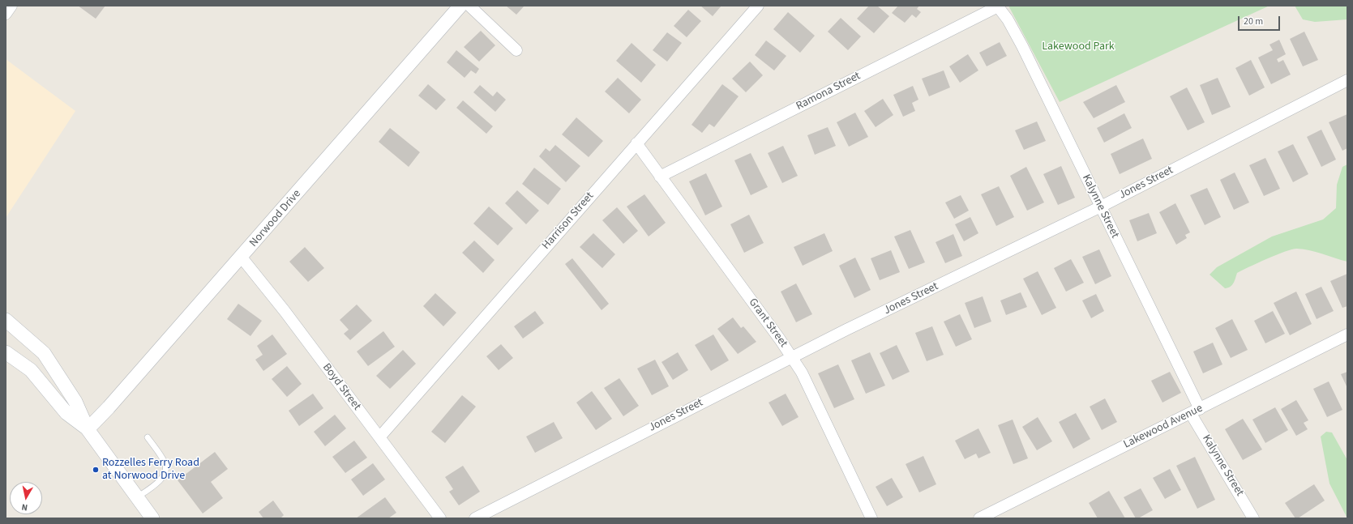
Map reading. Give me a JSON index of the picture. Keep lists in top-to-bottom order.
{
  "streets": {
    "street": [
      "Ramona Street",
      "Jones Street",
      "Kalynne Street",
      "Norwood Drive",
      "Harrison Street",
      "Grant Street",
      "Boyd Street",
      "Lakewood Avenue"
    ]
  },
  "crossings": [
    ["Ramona Street", "Kalynne Street"],
    ["Ramona Street", "Grant Street"],
    ["Jones Street", "Kalynne Street"],
    ["Jones Street", "Grant Street"],
    ["Kalynne Street", "Lakewood Avenue"],
    ["Norwood Drive", "Boyd Street"],
    ["Harrison Street", "Grant Street"],
    ["Harrison Street", "Boyd Street"]
  ],
  "parks": ["Lakewood Park"],
  "places": ["Rozzelles Ferry Road at Norwood Drive"],
  "scale_bar": "20 m",
  "north": "bottom"
}
